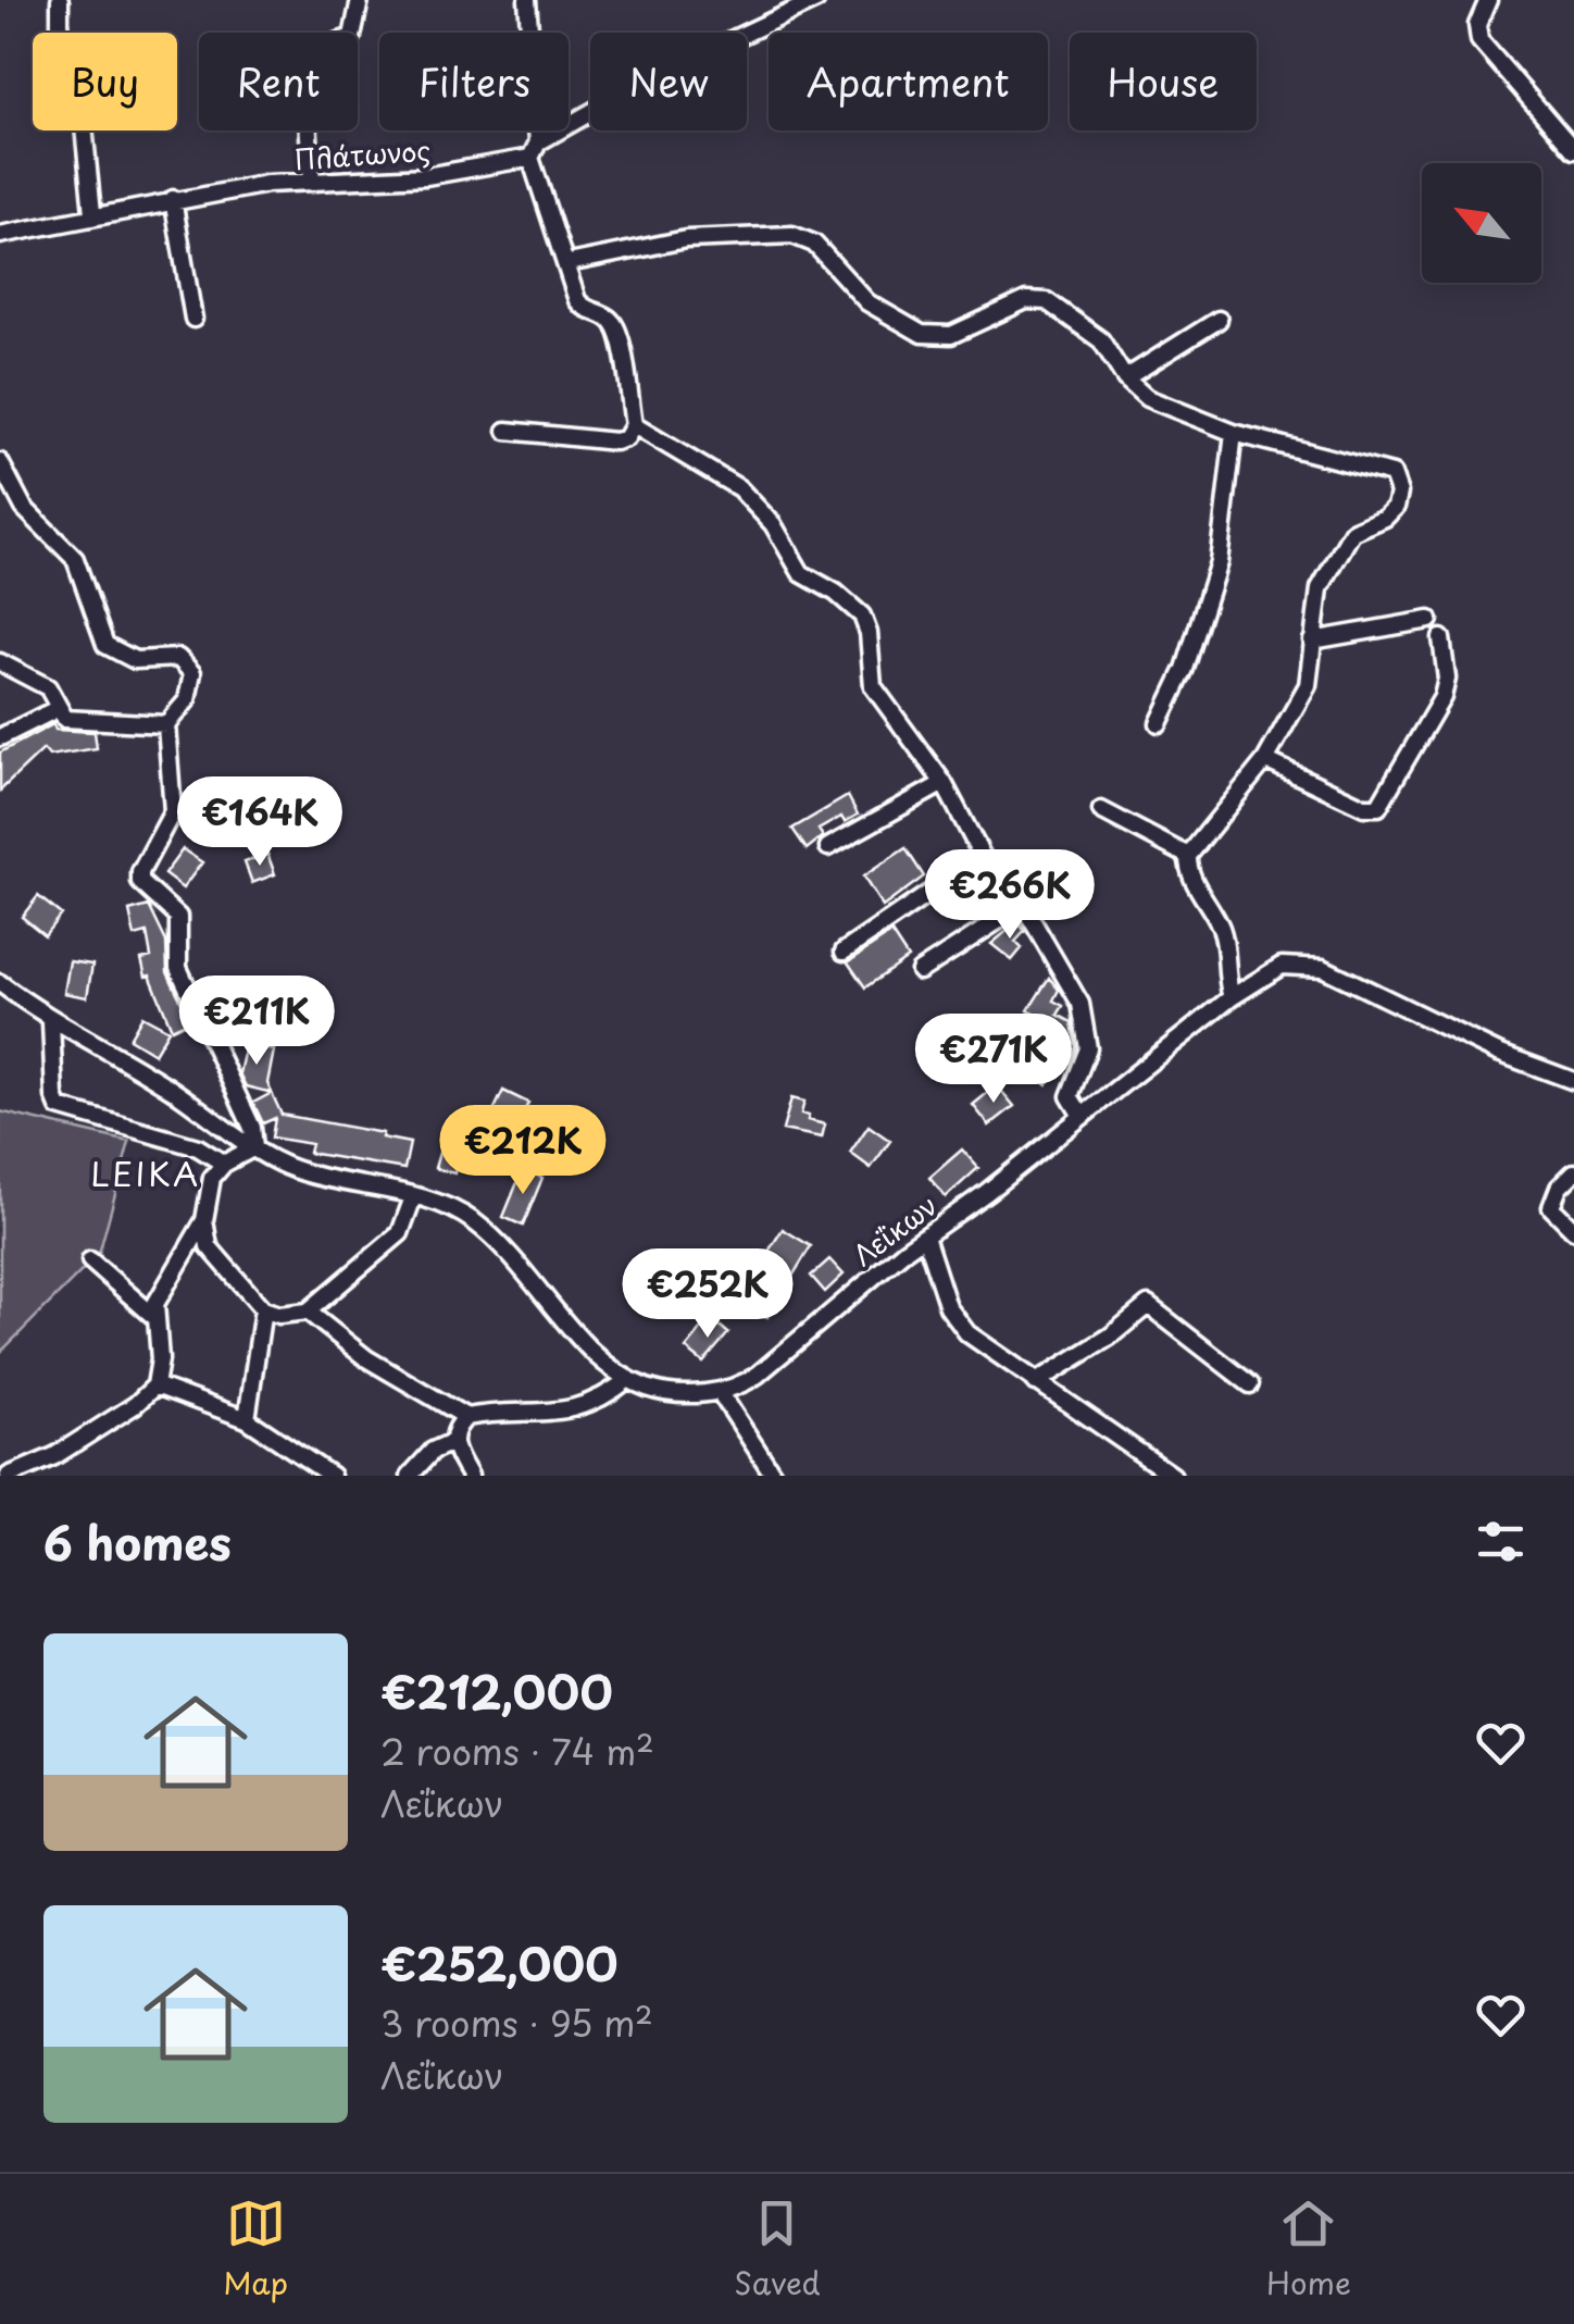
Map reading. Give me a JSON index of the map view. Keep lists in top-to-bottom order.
{
  "streets": {
    "street": ["Πλάτωνος", "Λεΐκων"]
  },
  "districts": ["LEIKA"],
  "north": "top left",
  "page": {
    "chip": [
      "Buy",
      "Rent",
      "Filters",
      "New",
      "Apartment",
      "House"
    ],
    "price": [
      "€164K",
      "€266K",
      "€211K",
      "€271K",
      "€212K",
      "€252K"
    ],
    "heading": "6 homes",
    "list": [
      {
        "name": "€212,000",
        "note": "2 rooms · 74 m² · Λεΐκων"
      },
      {
        "name": "€252,000",
        "note": "3 rooms · 95 m² · Λεΐκων"
      }
    ],
    "tabs": ["Map", "Saved", "Home"]
  }
}
